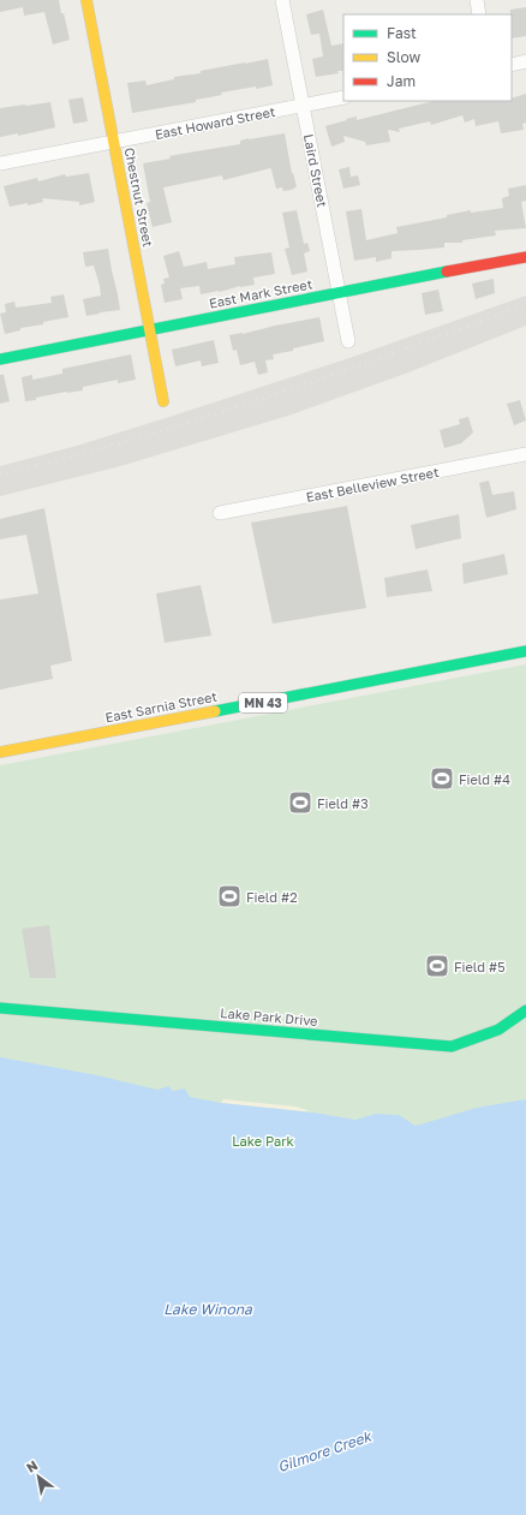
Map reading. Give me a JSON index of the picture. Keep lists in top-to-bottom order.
{
  "streets": {
    "street": [
      "East Howard Street",
      "Laird Street",
      "Chestnut Street",
      "East Mark Street",
      "East Belleview Street",
      "MN 43",
      "East Sarnia Street",
      "Lake Park Drive"
    ]
  },
  "crossings": [
    ["East Howard Street", "Laird Street"],
    ["East Howard Street", "Chestnut Street"],
    ["Laird Street", "East Mark Street"],
    ["Chestnut Street", "East Mark Street"]
  ],
  "water": ["Lake Winona", "Gilmore Creek"],
  "parks": ["Lake Park"],
  "places": {
    "sports": [
      "Field #4",
      "Field #3",
      "Field #2",
      "Field #5"
    ]
  },
  "legend": ["Fast", "Slow", "Jam"],
  "north": "top left"
}
